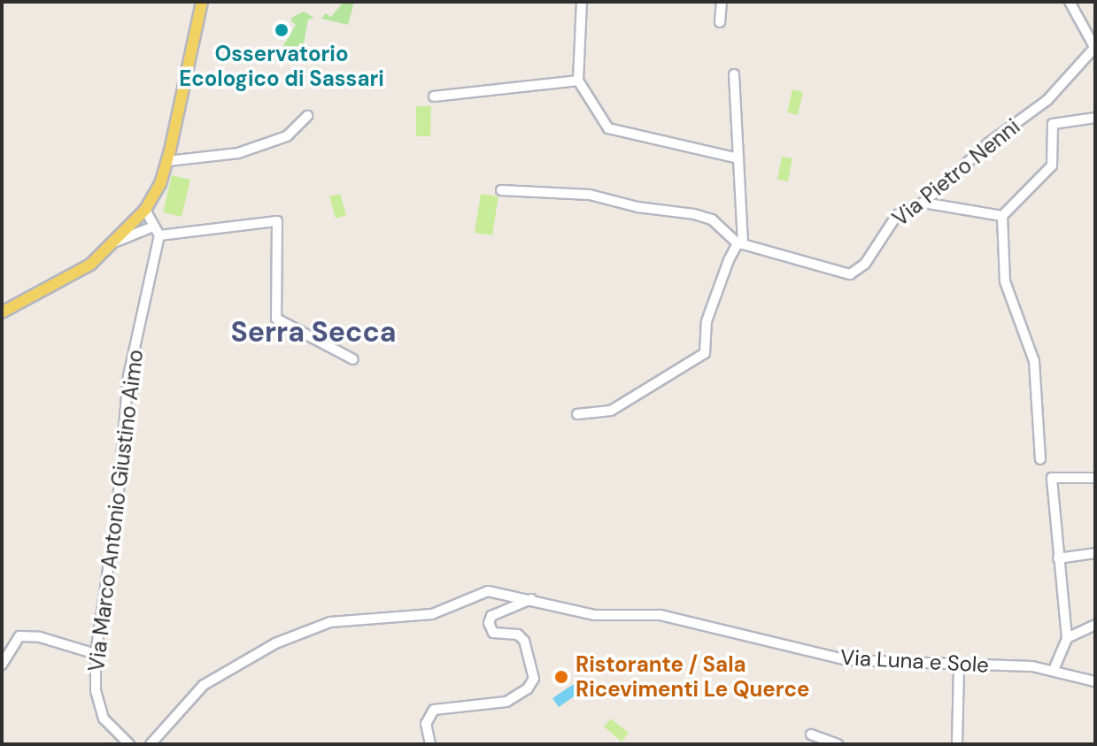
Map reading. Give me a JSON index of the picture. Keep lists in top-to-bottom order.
{
  "streets": {
    "street": ["Via Pietro Nenni", "Via Marco Antonio Giustino Aimo", "Via Luna e Sole"]
  },
  "districts": ["Serra Secca"],
  "places": ["Osservatorio Ecologico di Sassari", "Ristorante / Sala Ricevimenti Le Querce"]
}
